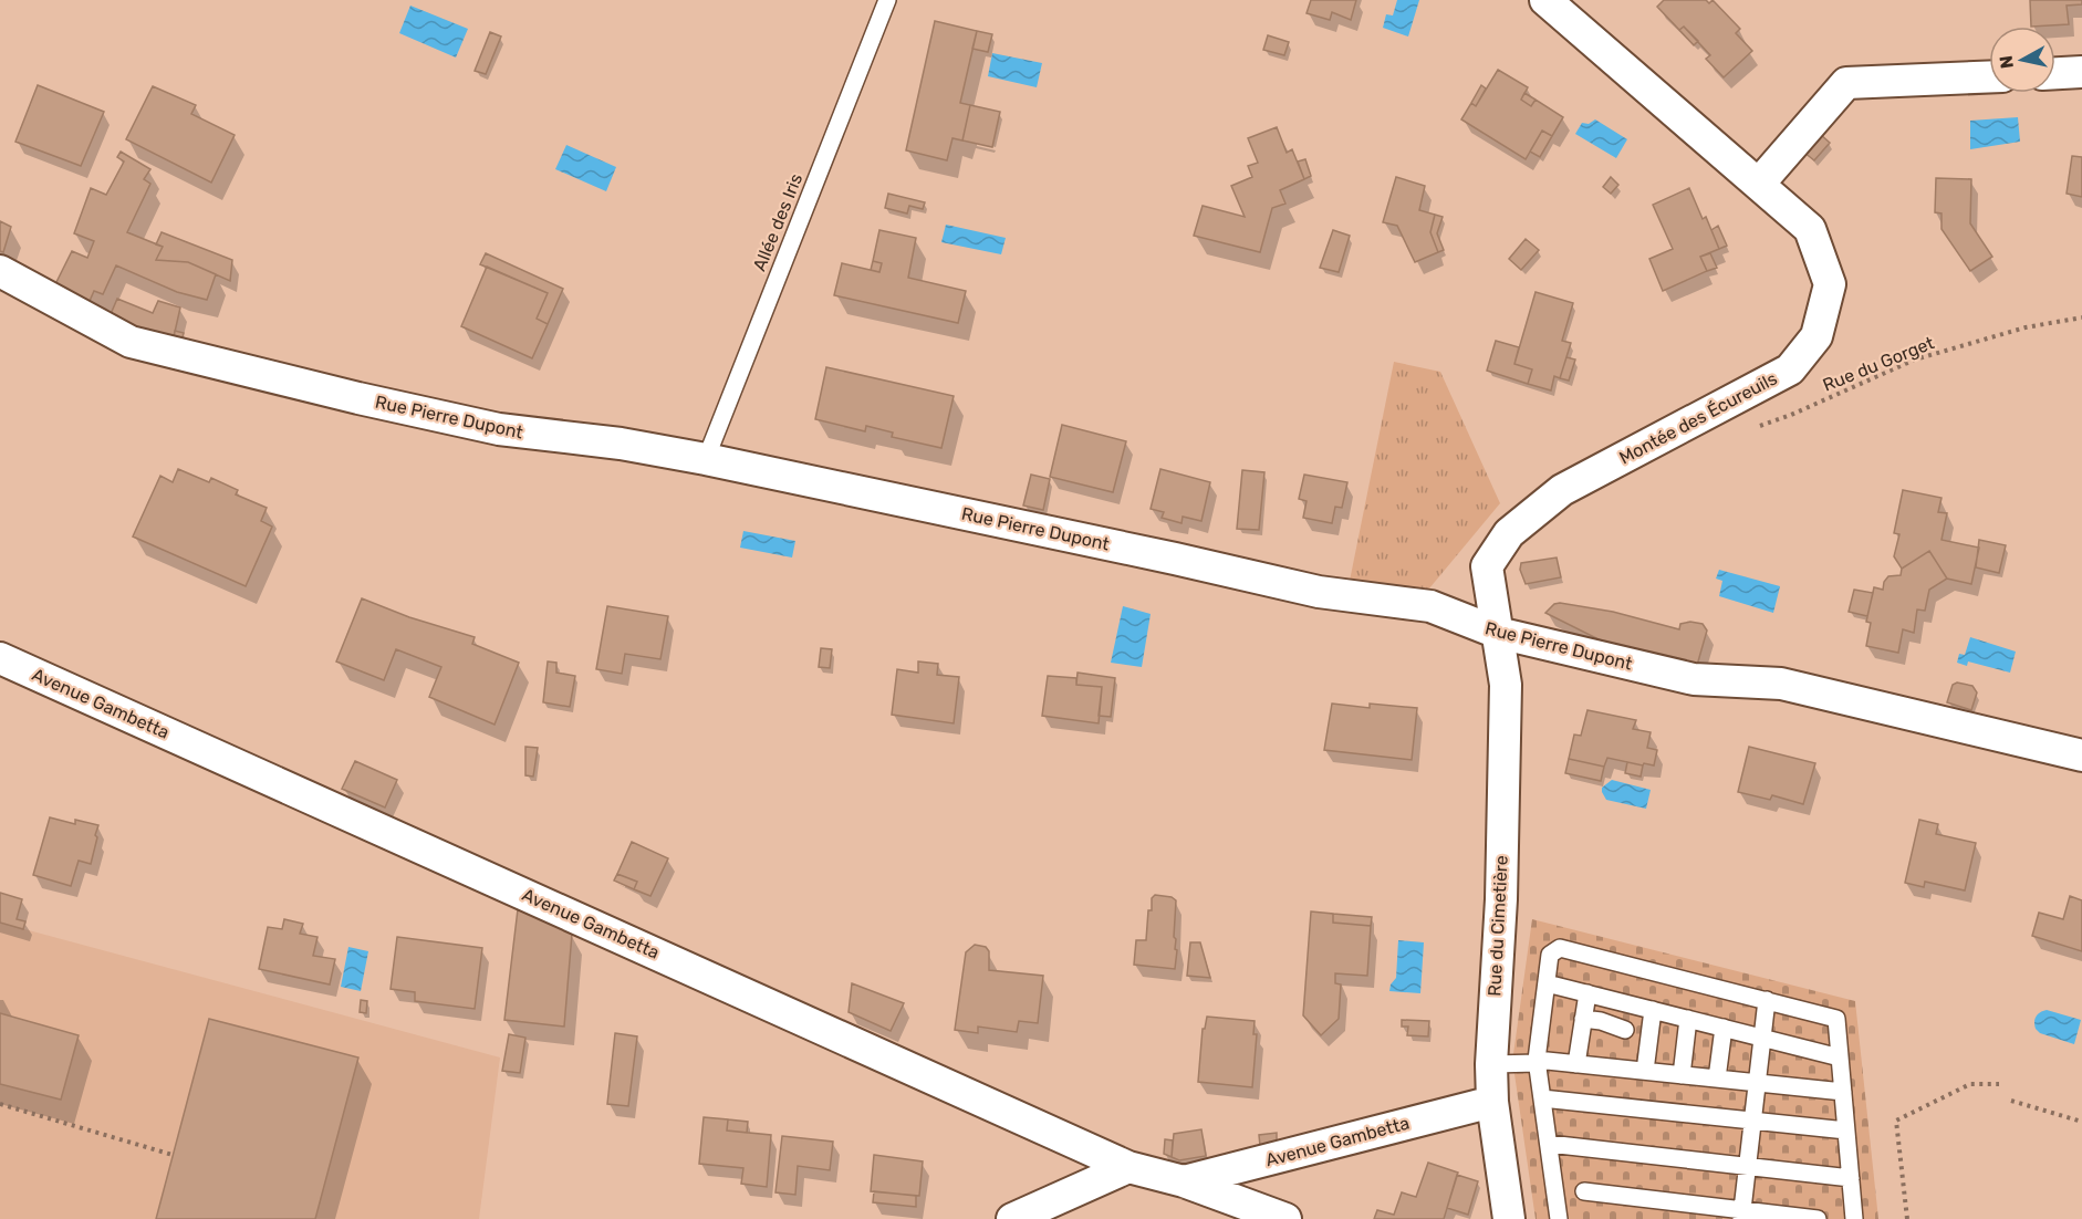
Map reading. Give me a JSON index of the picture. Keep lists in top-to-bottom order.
{
  "streets": {
    "street": [
      "Rue Pierre Dupont",
      "Montée des Écureuils",
      "Avenue Gambetta",
      "Rue du Cimetière"
    ],
    "lane": ["Allée des Iris"],
    "path": ["Rue du Gorget"]
  },
  "crossings": [
    ["Allée des Iris", "Rue Pierre Dupont"],
    ["Rue Pierre Dupont", "Montée des Écureuils"],
    ["Rue Pierre Dupont", "Rue du Cimetière"],
    ["Montée des Écureuils", "Rue du Cimetière"],
    ["Avenue Gambetta", "Rue du Cimetière"]
  ],
  "north": "left"
}
